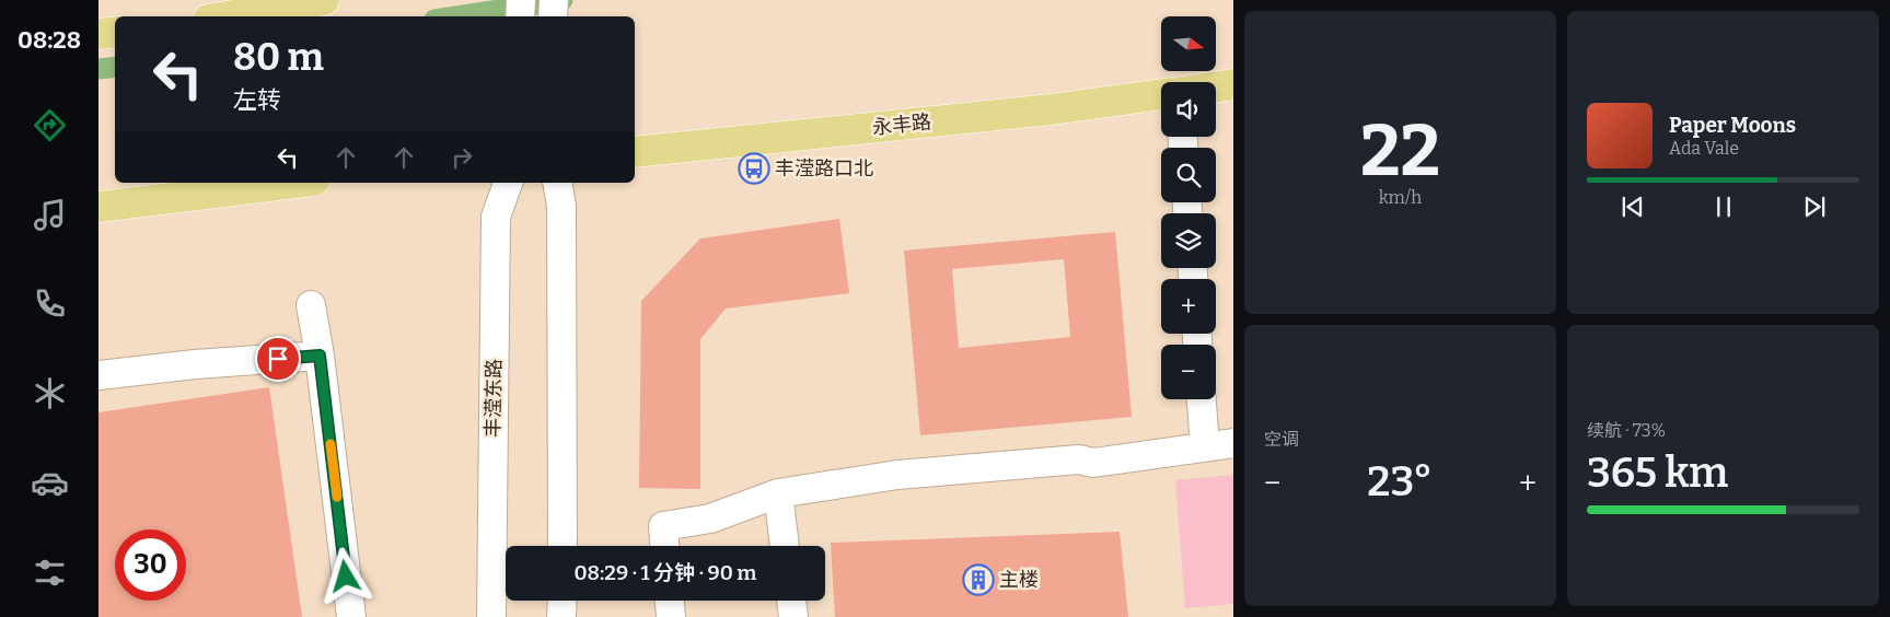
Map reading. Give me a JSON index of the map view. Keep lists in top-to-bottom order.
{
  "streets": {
    "main road": ["永丰路"],
    "street": ["丰滢东路"]
  },
  "places": {
    "bus stop": ["丰滢路口北"],
    "building": ["主楼"]
  },
  "north": "right",
  "page": {
    "tabs": "08:28",
    "tile": [
      ["22", "km/h"],
      "空调",
      ["续航 · 73%", "365 km"]
    ],
    "map_buttons": ["+", "−"],
    "turn": ["80 m", "左转"],
    "song": ["Paper Moons", "Ada Vale"],
    "heat": ["−", "23°", "+"],
    "limit": "30",
    "trip": "08:29 · 1 分钟 · 90 m"
  }
}
